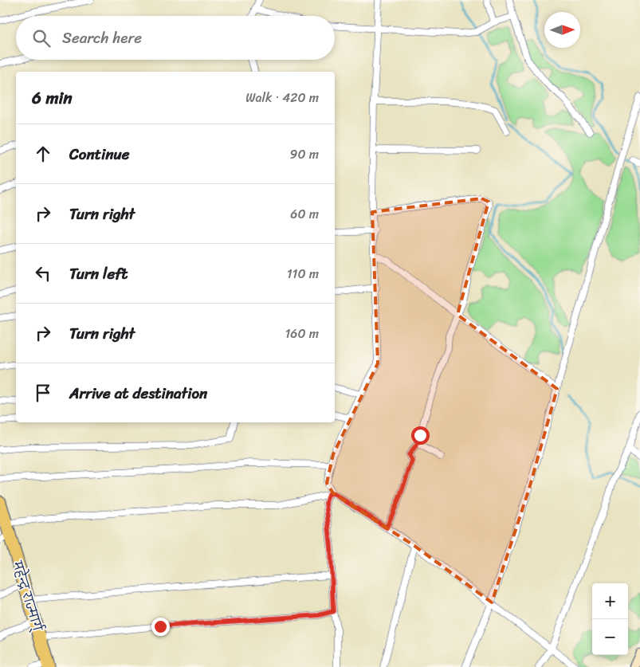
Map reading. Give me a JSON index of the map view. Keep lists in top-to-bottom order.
{
  "streets": {
    "highway": ["महेन्द्र राज्मार्ग्"]
  },
  "north": "right",
  "page": {
    "search": "Search here",
    "heading": ["6 min", "Walk · 420 m"],
    "list": [
      ["Continue", "90 m"],
      ["Turn right", "60 m"],
      ["Turn left", "110 m"],
      ["Turn right", "160 m"],
      "Arrive at destination"
    ],
    "map_buttons": ["+", "−"]
  }
}
